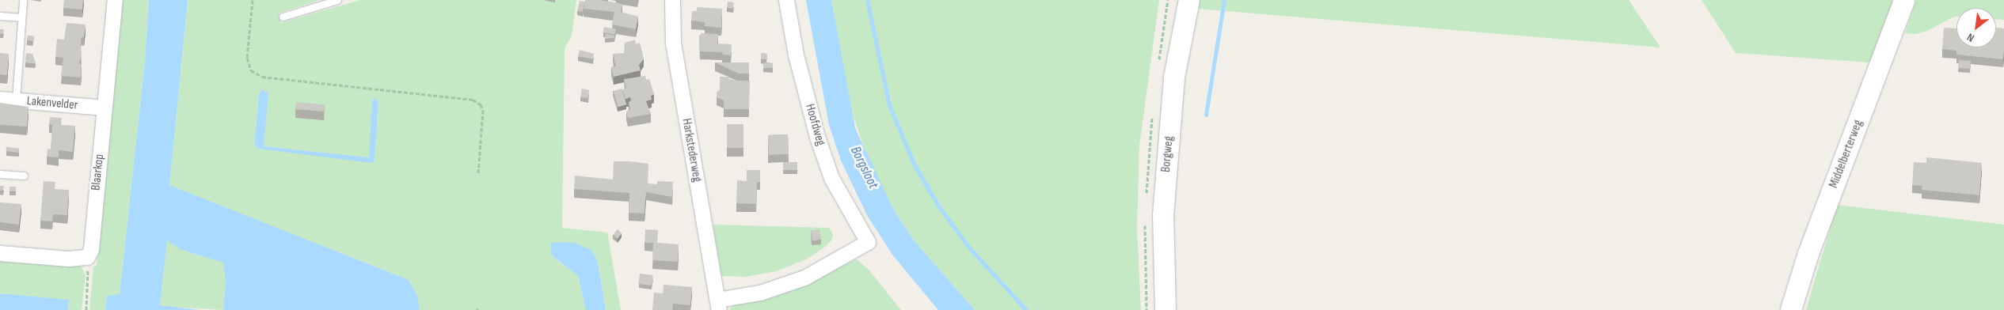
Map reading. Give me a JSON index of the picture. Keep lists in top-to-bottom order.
{
  "streets": {
    "street": [
      "Lakenvelder",
      "Hoofdweg",
      "Harkstederweg",
      "Borgweg",
      "Middelberterweg",
      "Blaarkop"
    ]
  },
  "crossings": [
    ["Lakenvelder", "Blaarkop"],
    ["Hoofdweg", "Harkstederweg"]
  ],
  "water": ["Borgsloot"],
  "north": "bottom left"
}
